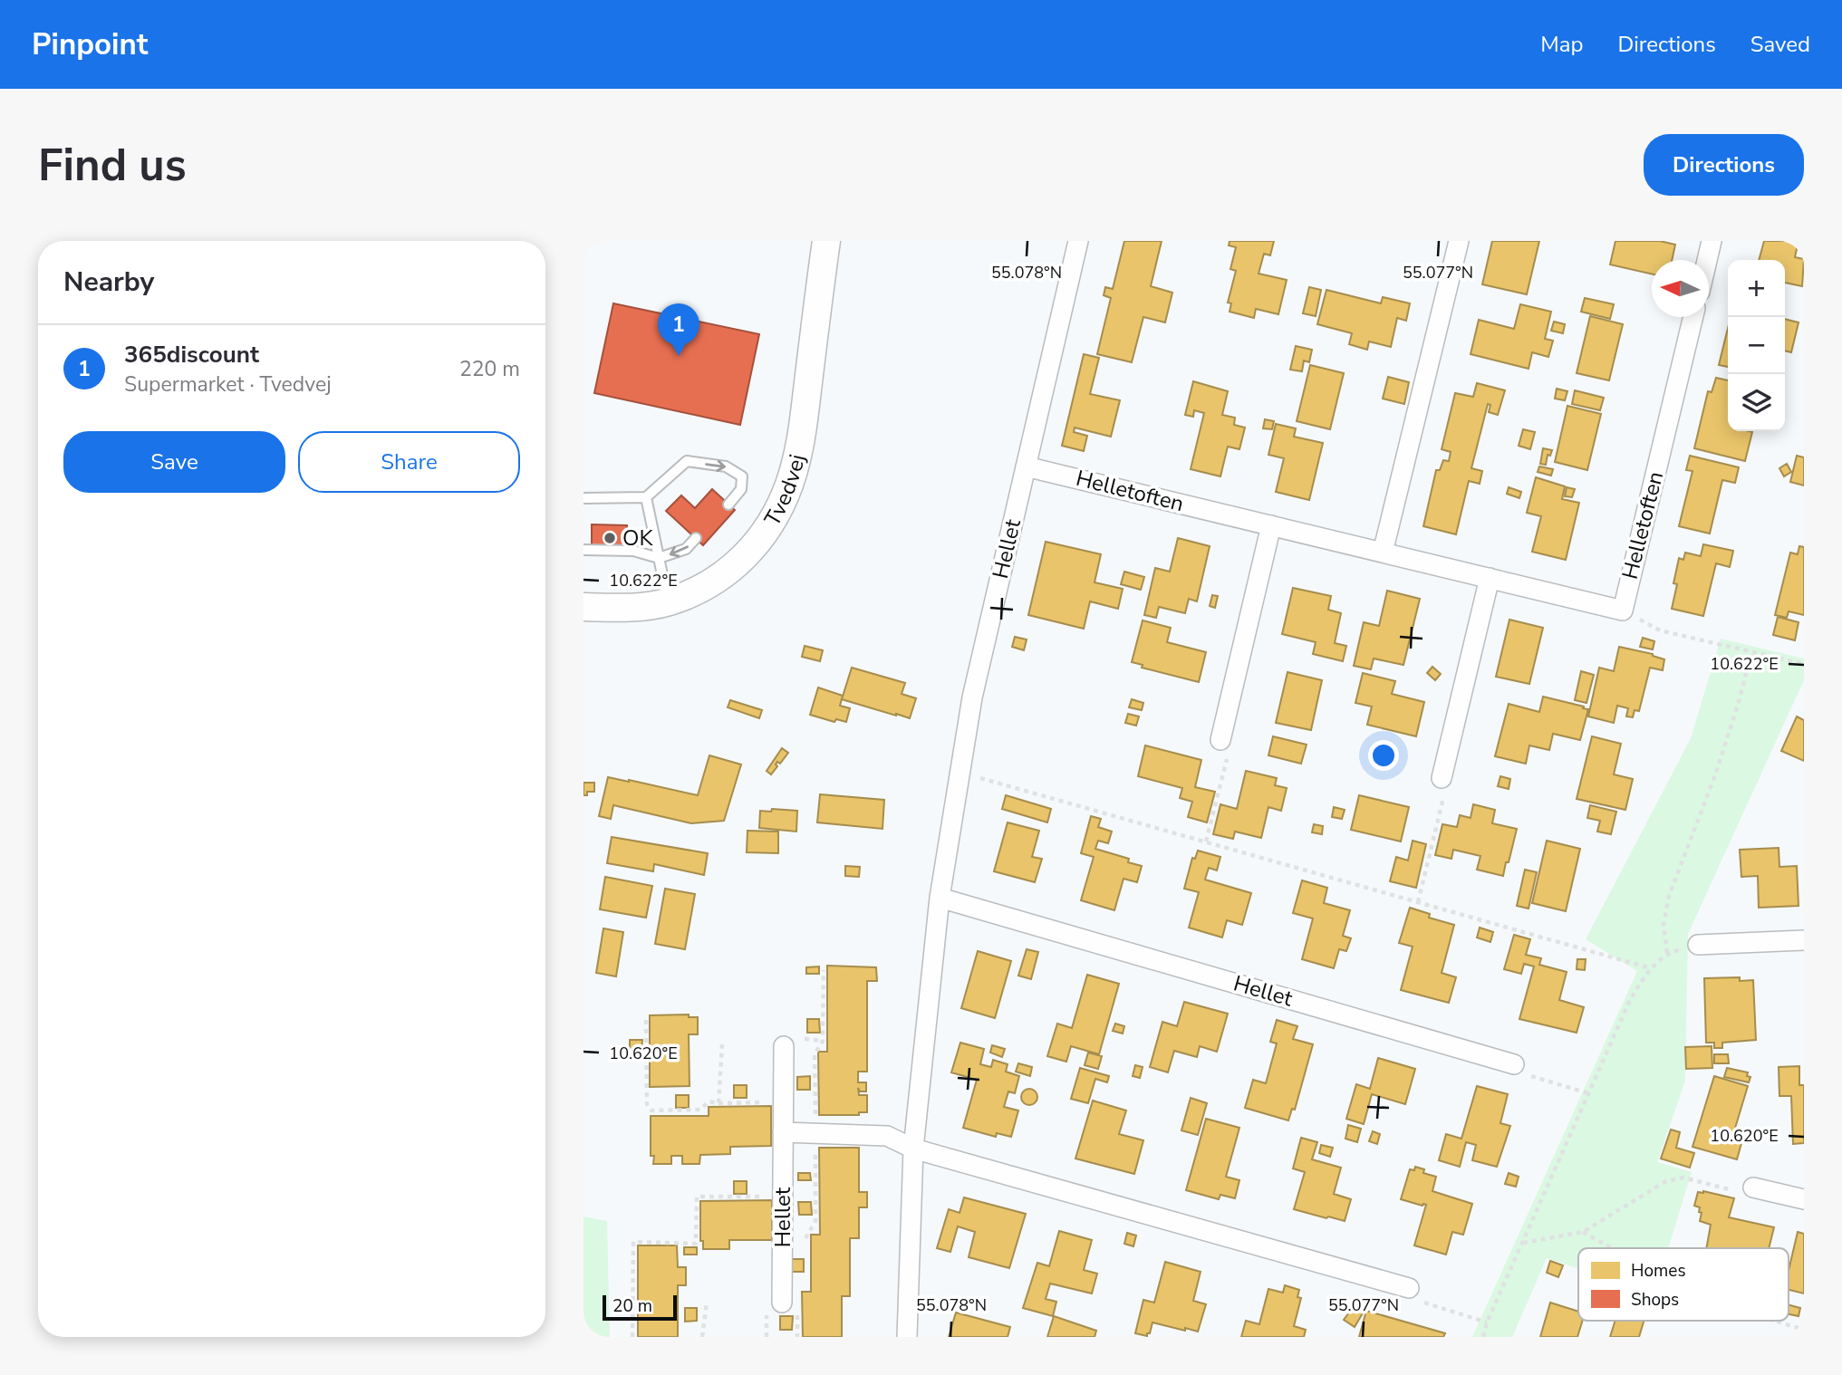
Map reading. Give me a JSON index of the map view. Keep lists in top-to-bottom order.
{
  "streets": {
    "street": ["Tvedvej", "Helletoften", "Hellet"]
  },
  "crossings": [
    ["Helletoften", "Hellet"]
  ],
  "places": ["OK"],
  "legend": ["Homes", "Shops"],
  "scale_bar": "20 m",
  "north": "left",
  "page": {
    "header": "Pinpoint",
    "nav": ["Map", "Directions", "Saved"],
    "buttons": [
      "Directions",
      ["Save", "Share"]
    ],
    "title": "Find us",
    "heading": "Nearby",
    "map_buttons": ["+", "−"],
    "pins": "1",
    "list": [
      {
        "mark": "1",
        "name": "365discount",
        "note": "Supermarket · Tvedvej",
        "value": "220 m"
      }
    ],
    "scale": "20 m"
  },
  "coordinates": [
    "55.078°N",
    "55.077°N",
    "10.622°E",
    "10.620°E"
  ]
}
